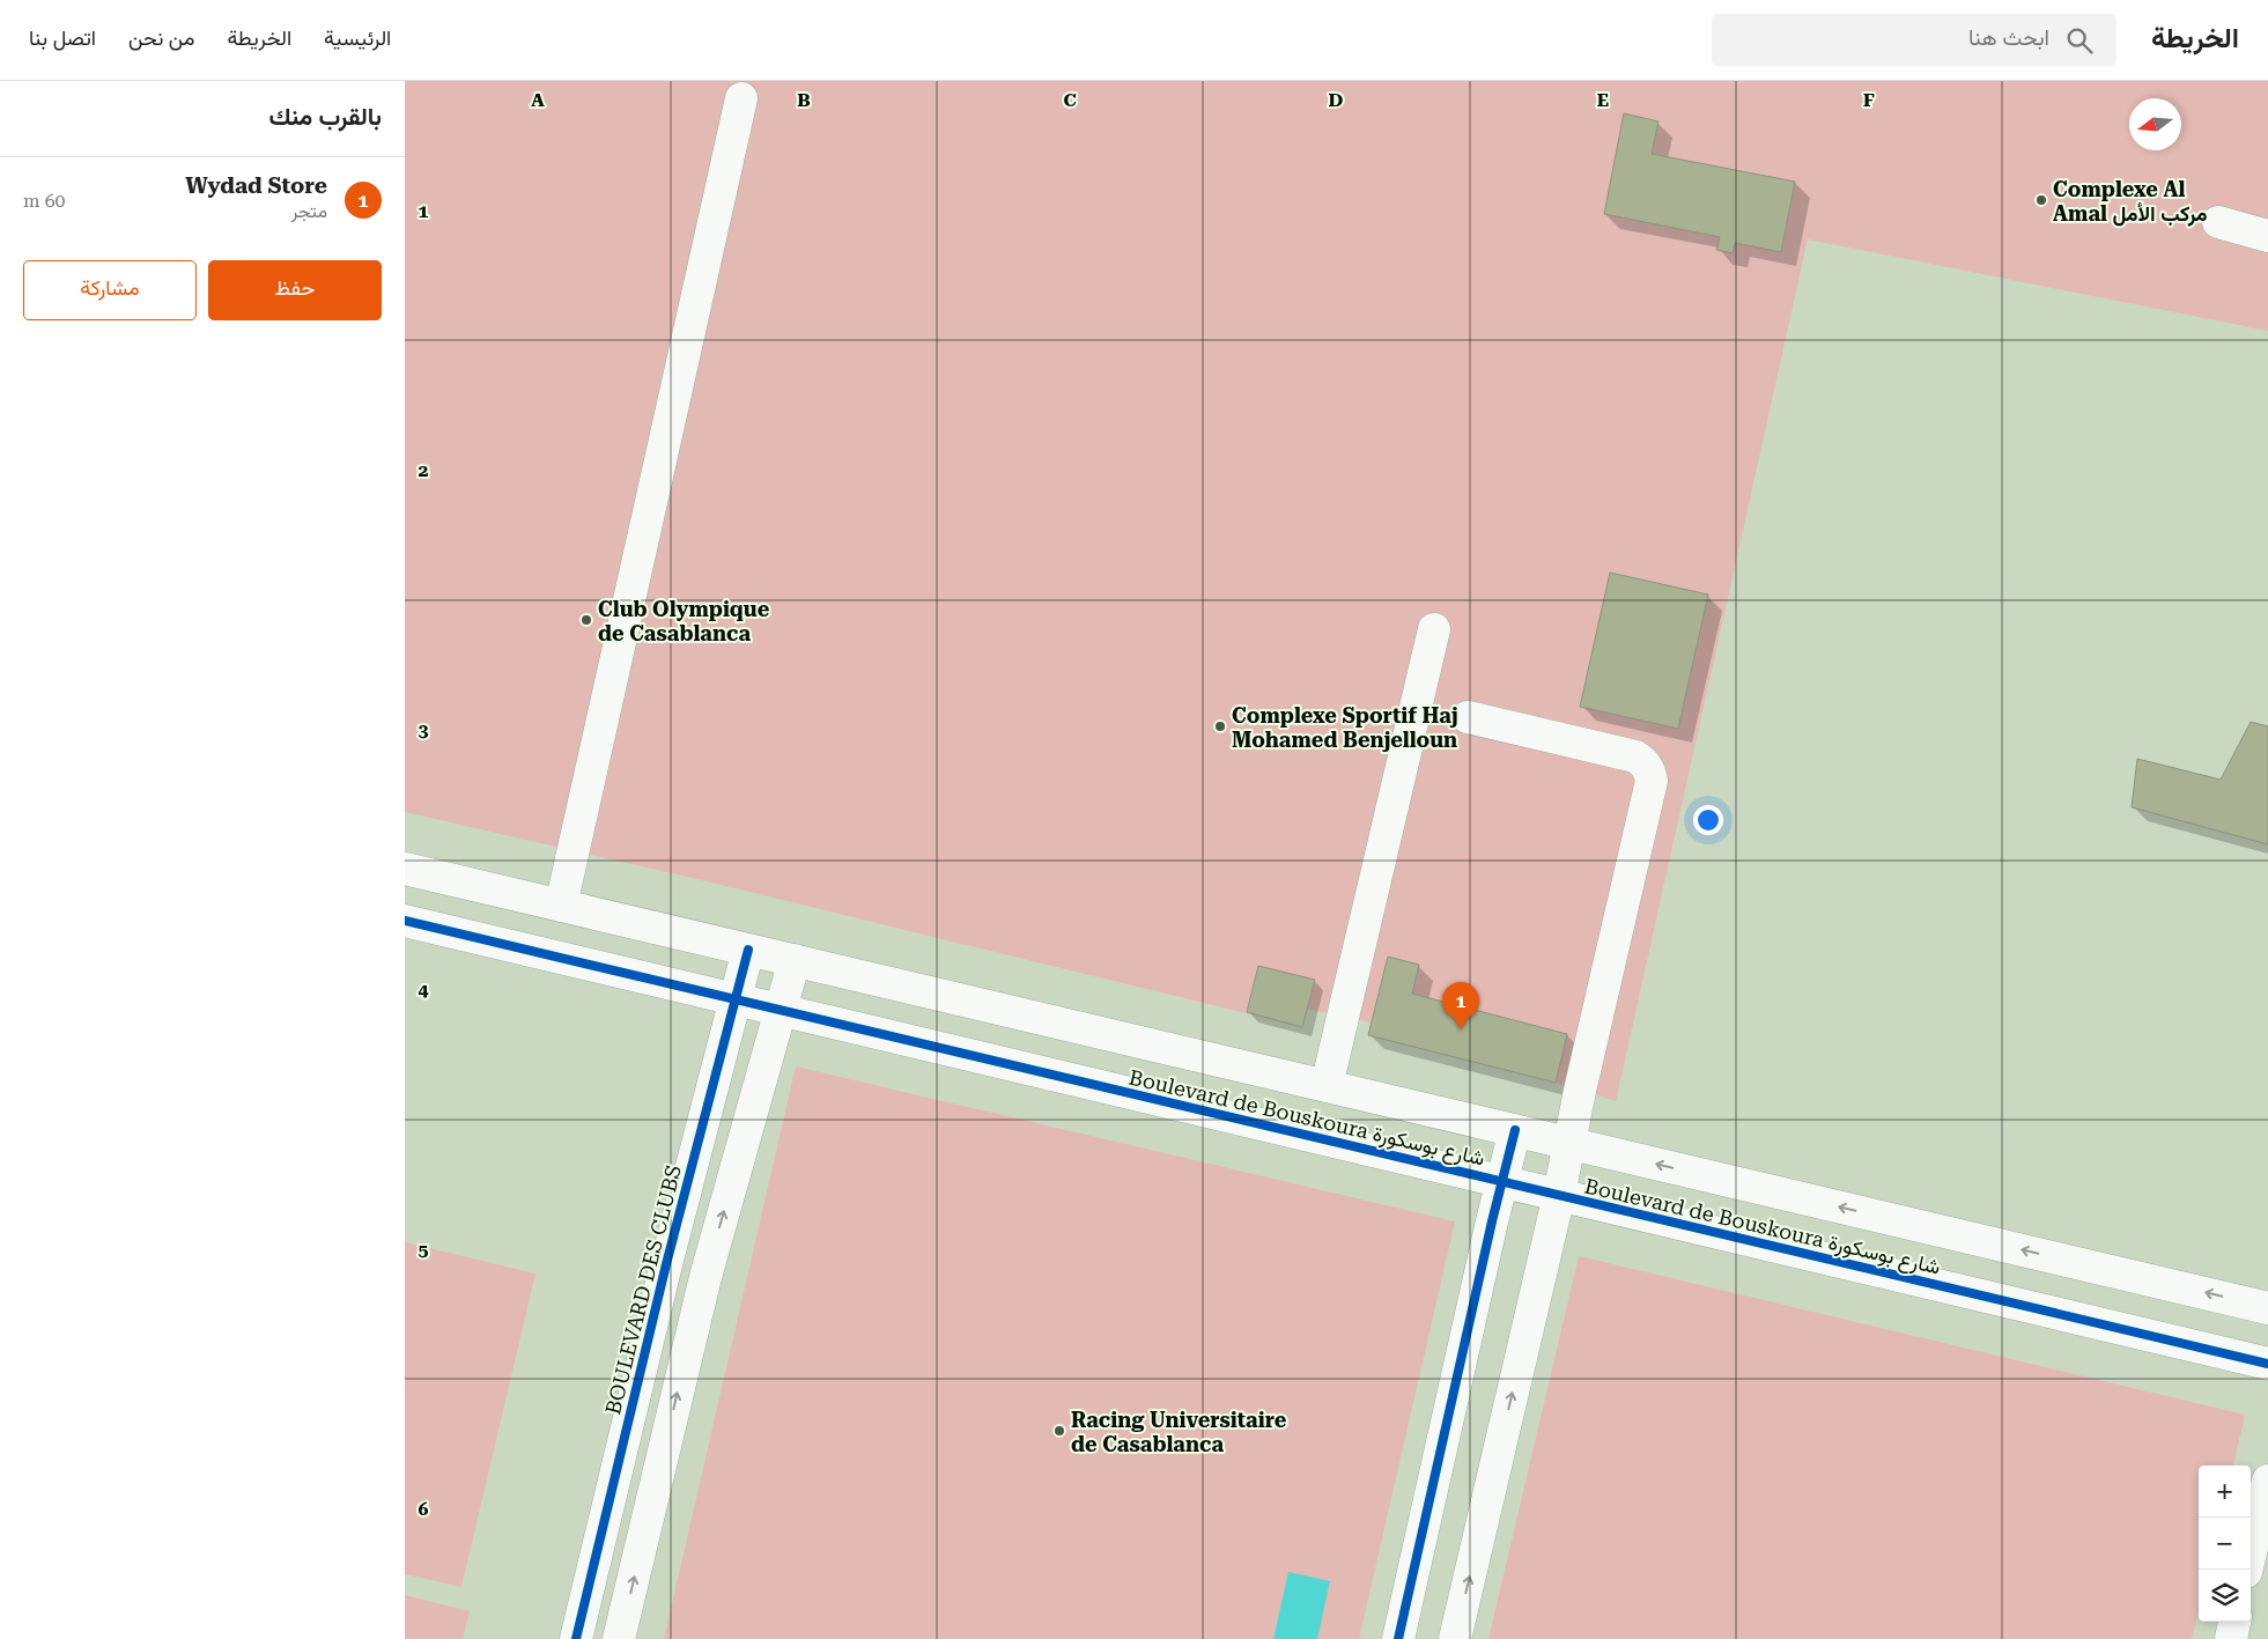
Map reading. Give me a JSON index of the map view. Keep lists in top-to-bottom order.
{
  "streets": {
    "street": ["Boulevard de Bouskoura شارع بوسكورة", "BOULEVARD DES CLUBS"]
  },
  "crossings": [
    ["Boulevard de Bouskoura شارع بوسكورة", "BOULEVARD DES CLUBS"]
  ],
  "places": [
    "Complexe Al Amal مركب الأمل",
    "Club Olympique de Casablanca",
    "Complexe Sportif Haj Mohamed Benjelloun",
    "Racing Universitaire de Casablanca"
  ],
  "north": "left",
  "page": {
    "header": "الخريطة",
    "search": "ابحث هنا",
    "nav": [
      "الرئيسية",
      "الخريطة",
      "من نحن",
      "اتصل بنا"
    ],
    "heading": "بالقرب منك",
    "list": [
      {
        "mark": "1",
        "name": "Wydad Store",
        "note": "متجر",
        "value": "60 m"
      }
    ],
    "buttons": ["حفظ", "مشاركة"],
    "pins": "1",
    "map_buttons": ["+", "−"]
  },
  "grid": {
    "columns": [
      "A",
      "B",
      "C",
      "D",
      "E",
      "F"
    ],
    "rows": [
      "1",
      "2",
      "3",
      "4",
      "5",
      "6"
    ]
  }
}
